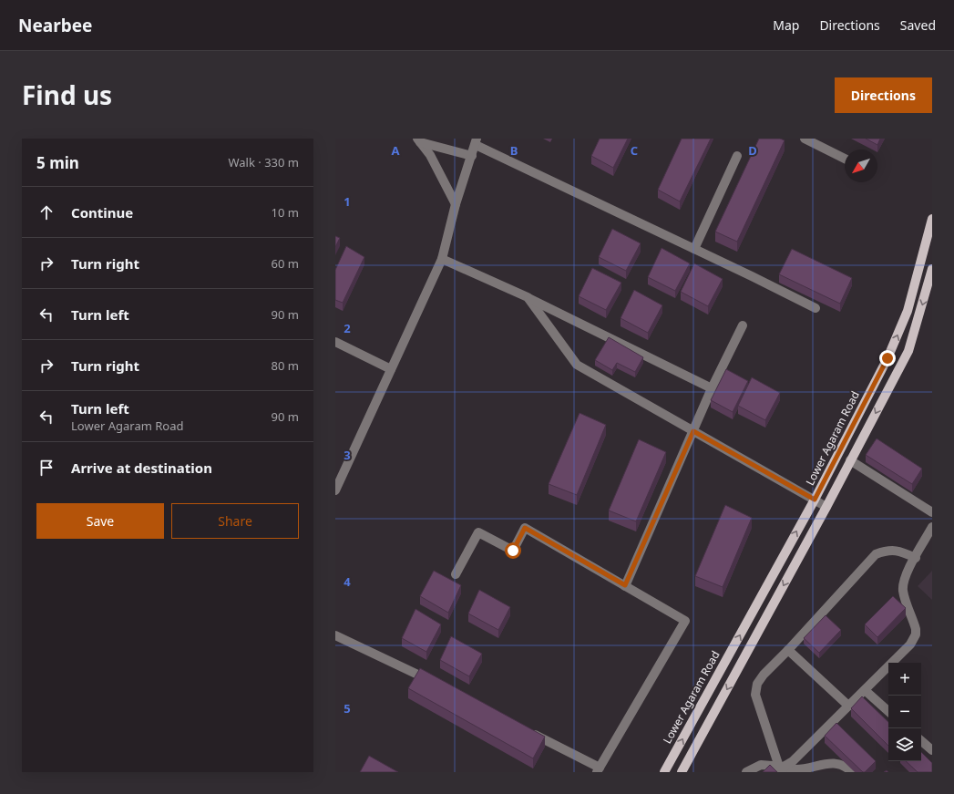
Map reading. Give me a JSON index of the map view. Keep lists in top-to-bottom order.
{
  "streets": {
    "main road": ["Lower Agaram Road"]
  },
  "north": "bottom left",
  "page": {
    "header": "Nearbee",
    "nav": ["Map", "Directions", "Saved"],
    "title": "Find us",
    "buttons": [
      "Directions",
      ["Save", "Share"]
    ],
    "heading": ["5 min", "Walk · 330 m"],
    "list": [
      ["Continue", "10 m"],
      ["Turn right", "60 m"],
      ["Turn left", "90 m"],
      ["Turn right", "80 m"],
      ["Turn left", "Lower Agaram Road", "90 m"],
      "Arrive at destination"
    ],
    "map_buttons": ["+", "−"]
  },
  "grid": {
    "columns": [
      "A",
      "B",
      "C",
      "D"
    ],
    "rows": [
      "1",
      "2",
      "3",
      "4",
      "5"
    ]
  }
}
